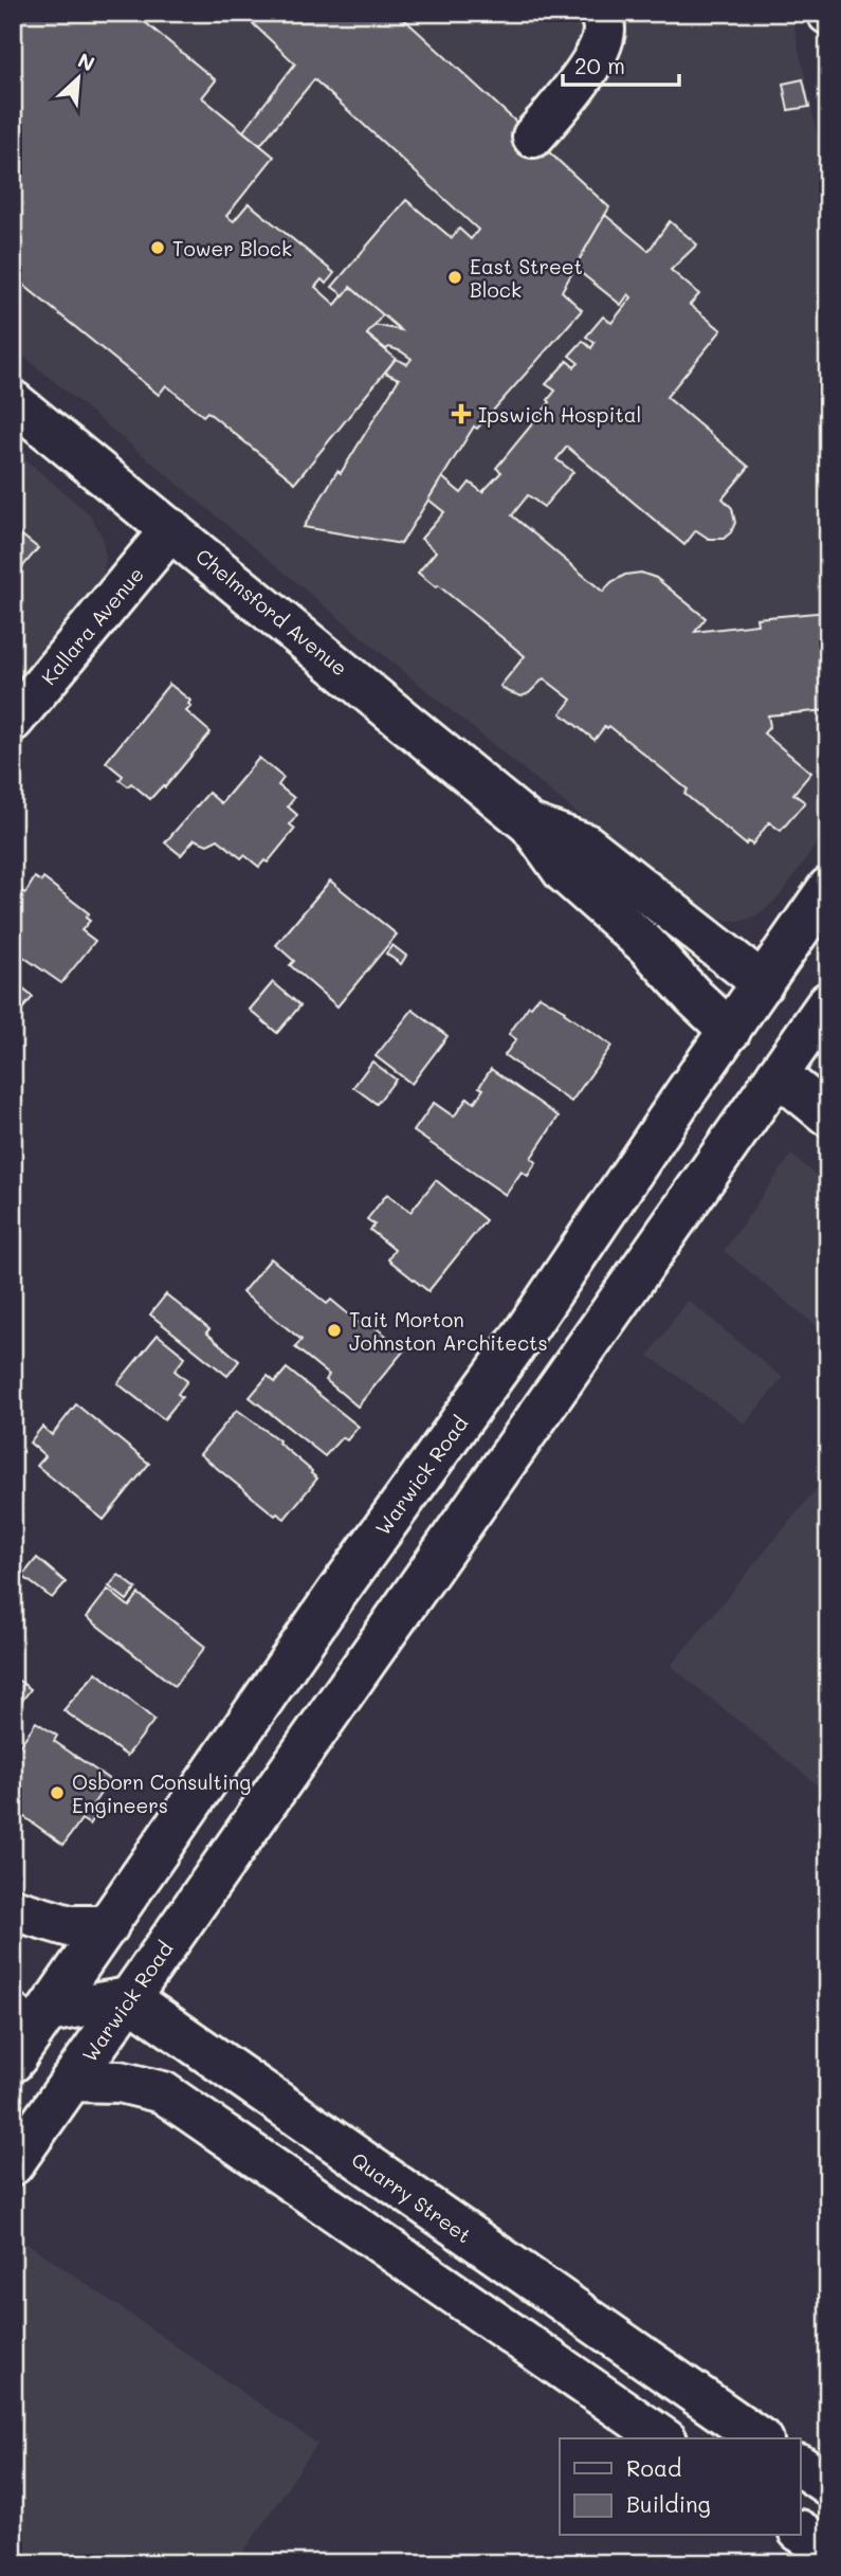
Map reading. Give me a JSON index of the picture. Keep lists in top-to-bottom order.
{
  "streets": {
    "street": [
      "Chelmsford Avenue",
      "Kallara Avenue",
      "Warwick Road",
      "Quarry Street"
    ]
  },
  "crossings": [
    ["Chelmsford Avenue", "Kallara Avenue"],
    ["Chelmsford Avenue", "Warwick Road"],
    ["Warwick Road", "Quarry Street"]
  ],
  "places": {
    "other": [
      "Tower Block",
      "East Street Block",
      "Tait Morton Johnston Architects",
      "Osborn Consulting Engineers"
    ],
    "health": ["Ipswich Hospital"]
  },
  "legend": ["Road", "Building"],
  "scale_bar": "20 m",
  "north": "top right"
}
